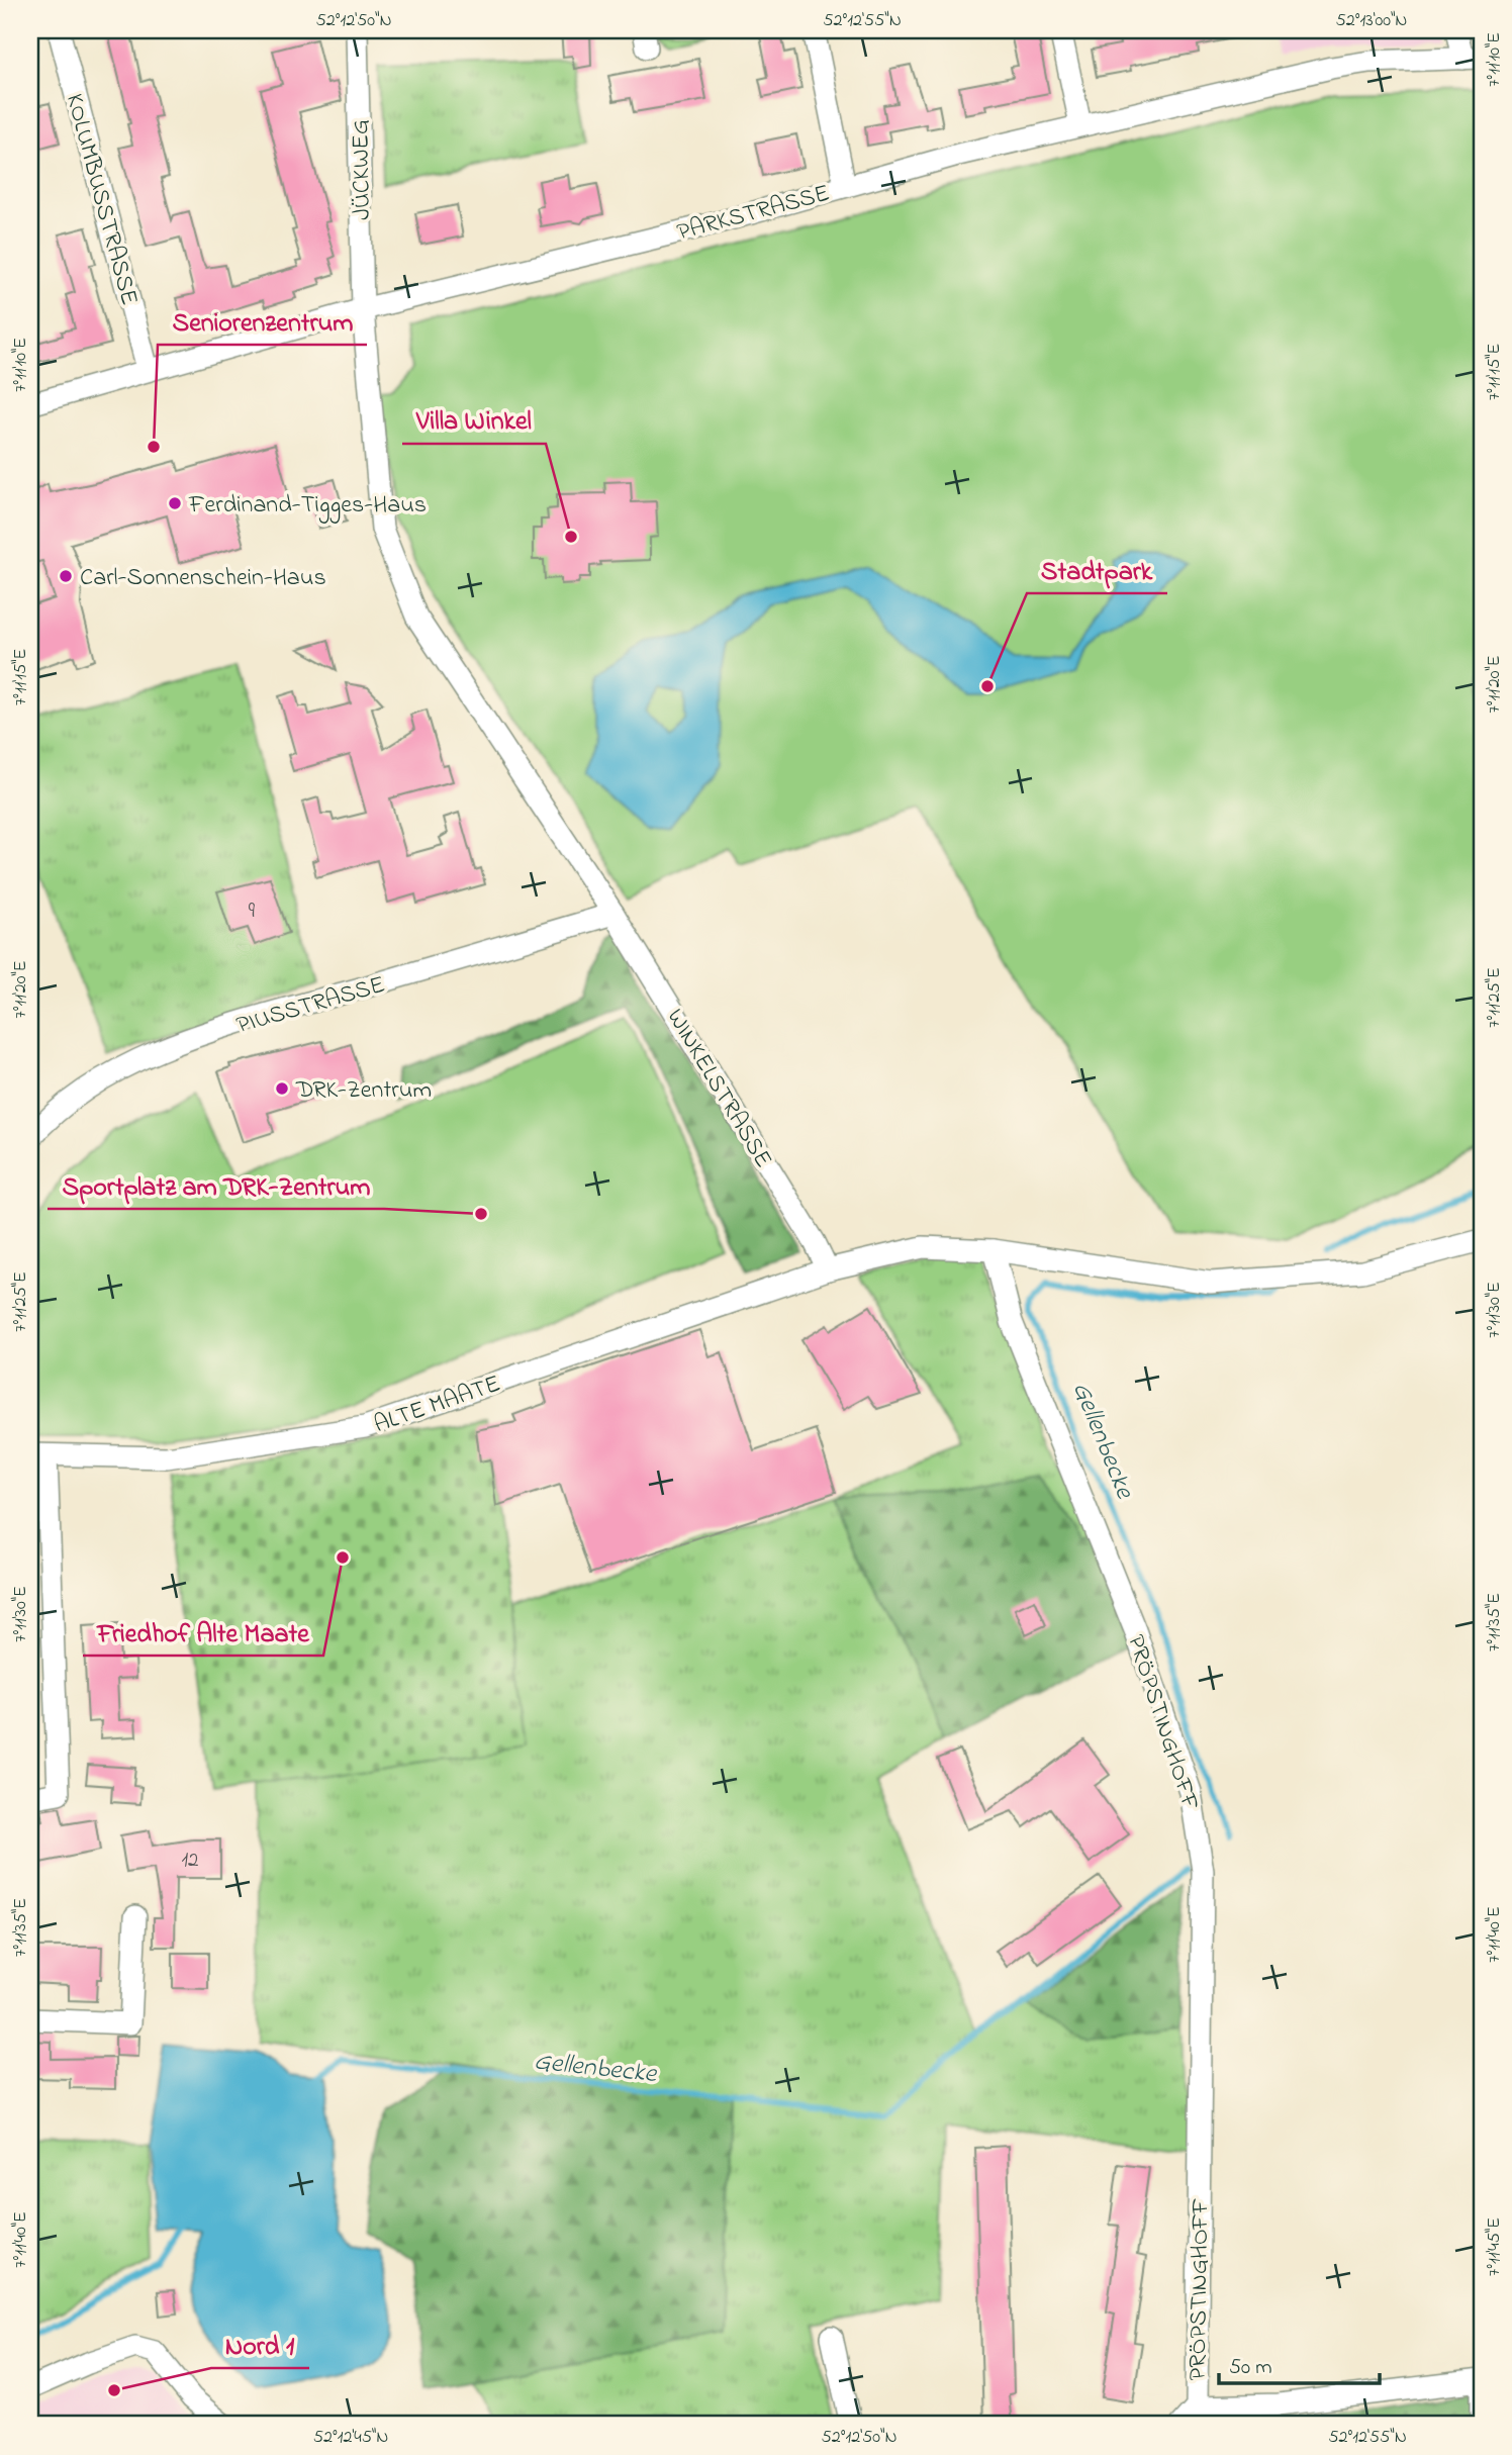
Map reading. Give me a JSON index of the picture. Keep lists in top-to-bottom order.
{
  "streets": {
    "street": [
      "JÜCKWEG",
      "KOLUMBUSSTRASSE",
      "PARKSTRASSE",
      "PIUSSTRASSE",
      "WINKELSTRASSE",
      "ALTE MAATE",
      "PRÖPSTINGHOFF"
    ]
  },
  "crossings": [
    ["JÜCKWEG", "PARKSTRASSE"],
    ["JÜCKWEG", "WINKELSTRASSE"],
    ["KOLUMBUSSTRASSE", "PARKSTRASSE"],
    ["PARKSTRASSE", "WINKELSTRASSE"],
    ["PIUSSTRASSE", "WINKELSTRASSE"],
    ["WINKELSTRASSE", "ALTE MAATE"]
  ],
  "water": ["Gellenbecke"],
  "places": [
    "Seniorenzentrum",
    "Ferdinand-Tigges-Haus",
    "Villa Winkel",
    "Carl-Sonnenschein-Haus",
    "Stadtpark",
    "DRK-Zentrum",
    "Sportplatz am DRK-Zentrum",
    "Friedhof Alte Maate",
    "Nord 1"
  ],
  "house_numbers": ["9", "12"],
  "scale_bar": "50 m",
  "coordinates": [
    "52°12'50\"N",
    "52°12'55\"N",
    "52°13'00\"N",
    "7°11'10\"E",
    "7°11'15\"E",
    "7°11'20\"E",
    "7°11'25\"E",
    "7°11'30\"E",
    "7°11'35\"E",
    "7°11'40\"E",
    "7°11'45\"E",
    "52°12'45\"N"
  ]
}
